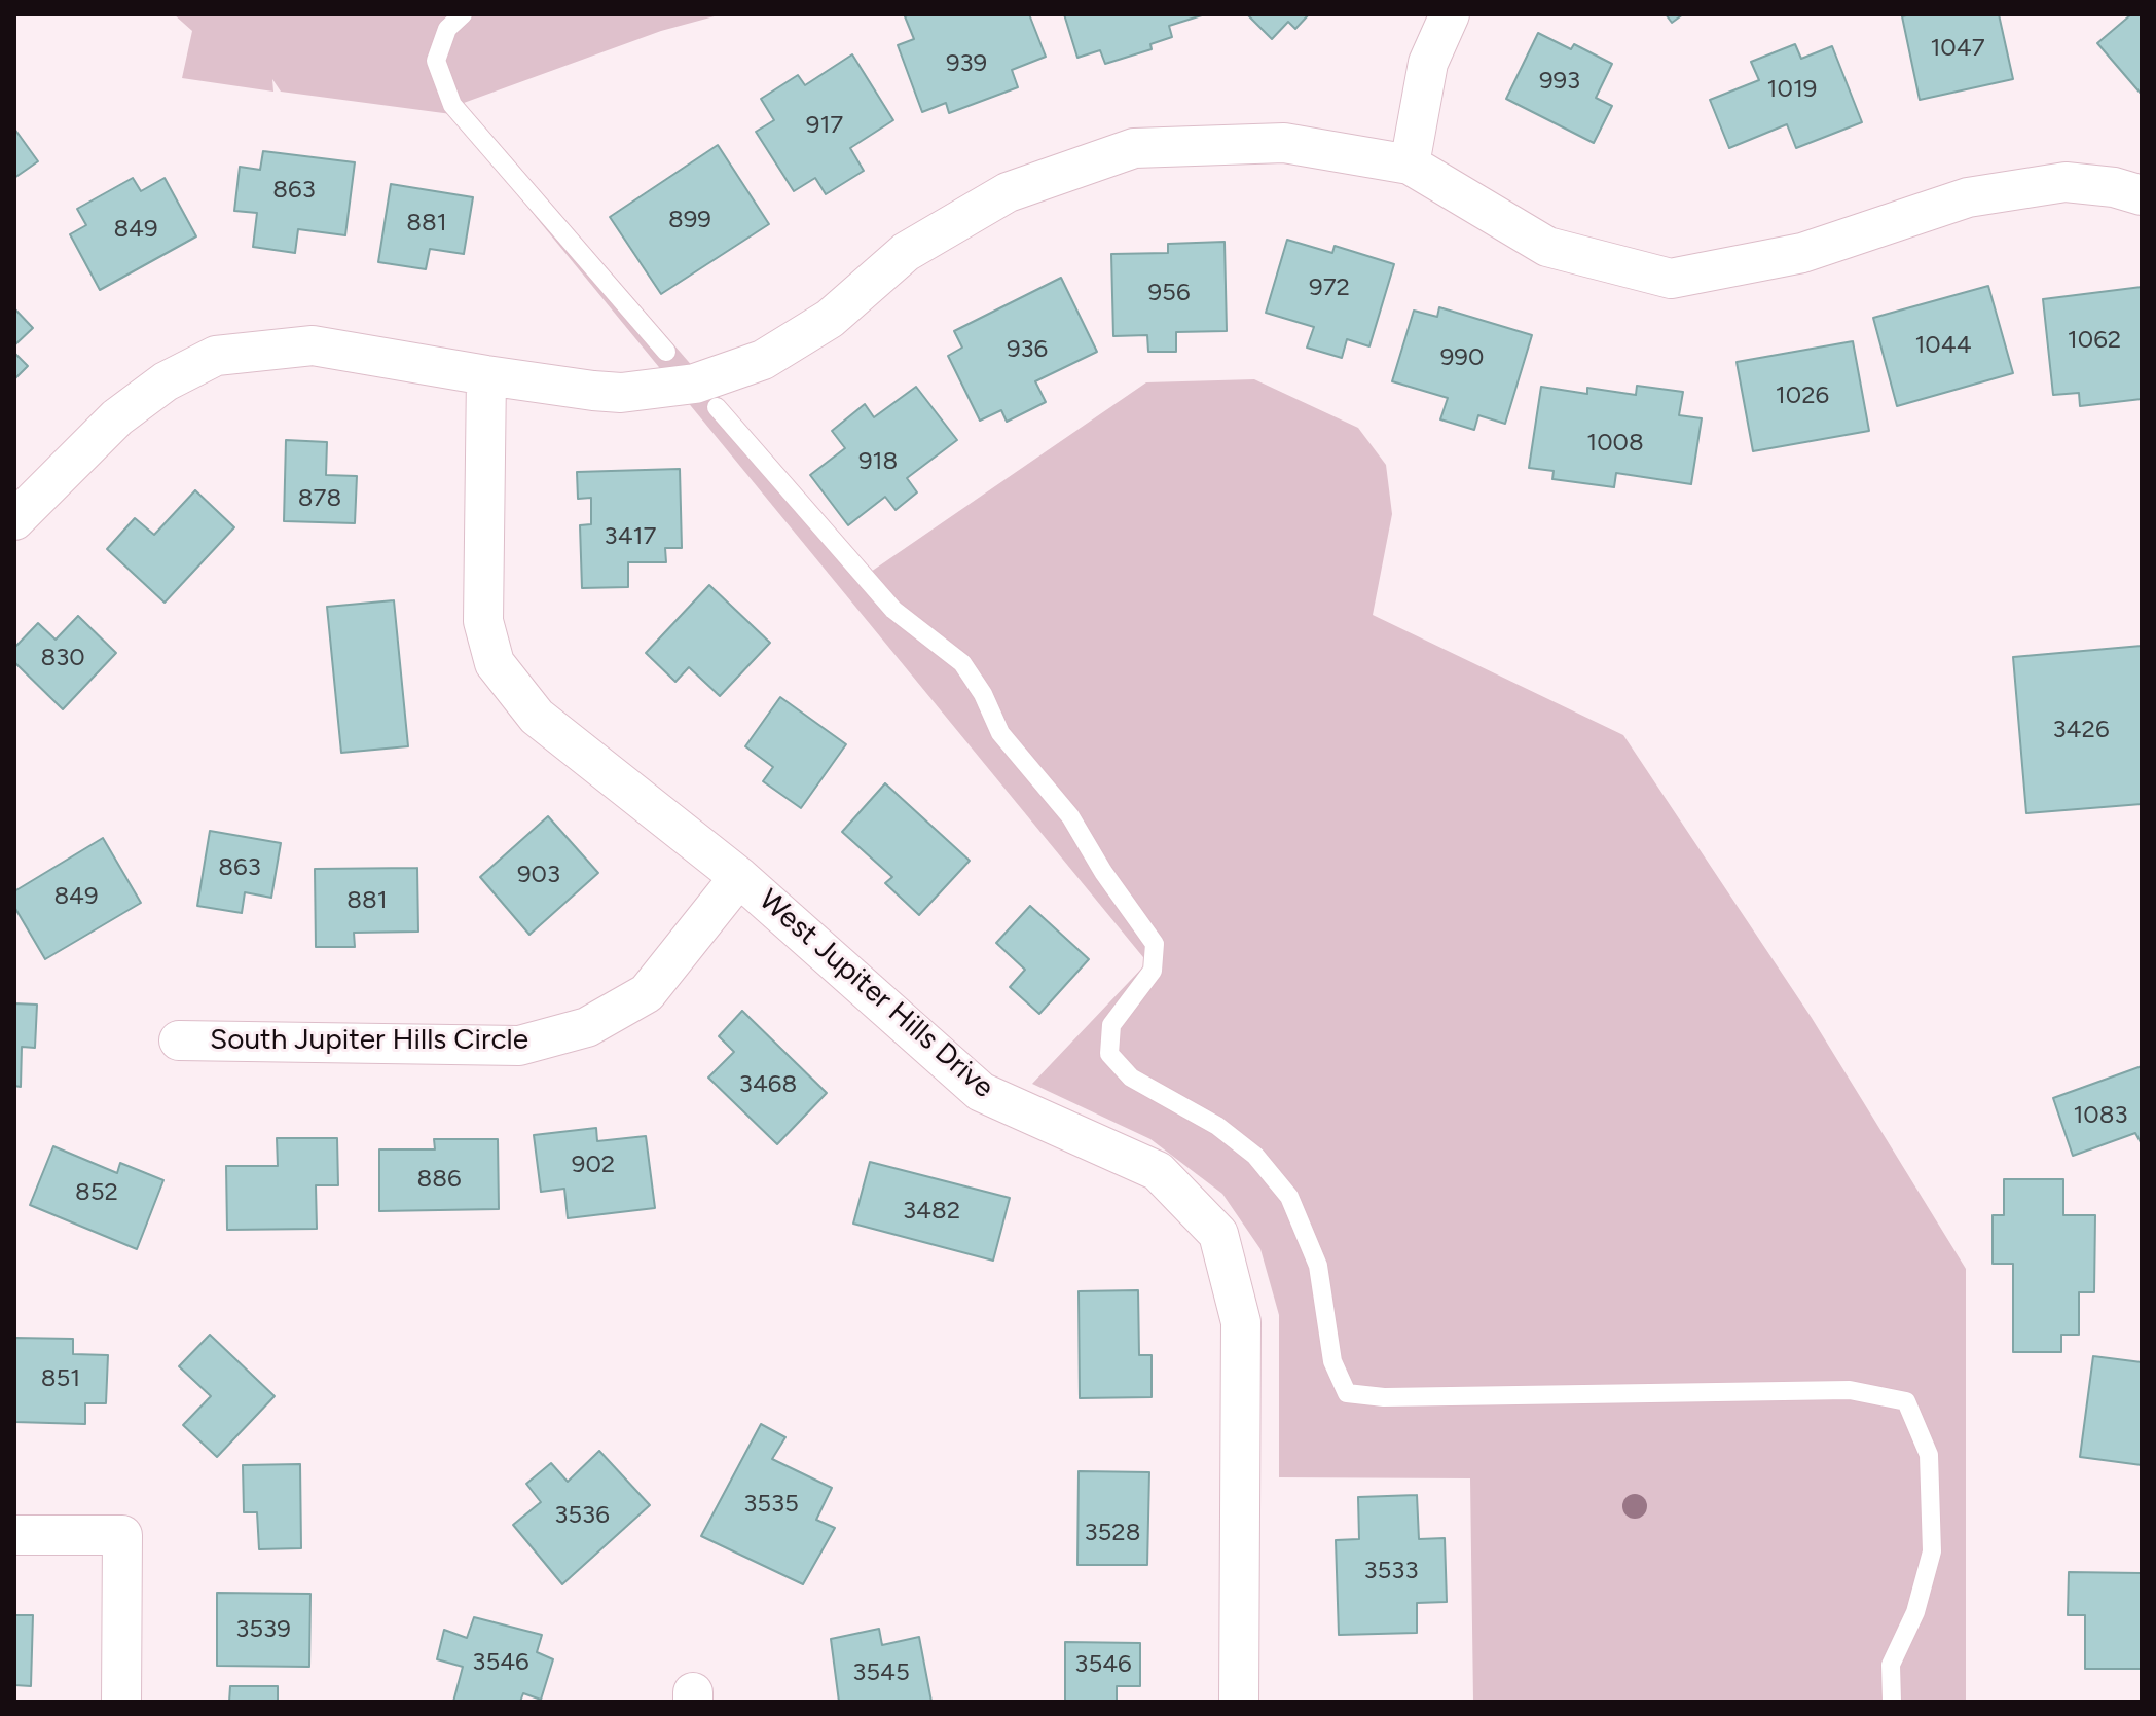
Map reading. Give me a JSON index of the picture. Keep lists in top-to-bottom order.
{
  "streets": {
    "street": ["West Jupiter Hills Drive", "South Jupiter Hills Circle"]
  },
  "crossings": [
    ["West Jupiter Hills Drive", "South Jupiter Hills Circle"]
  ],
  "house_numbers": [
    "1047",
    "939",
    "993",
    "1019",
    "917",
    "863",
    "899",
    "881",
    "849",
    "972",
    "956",
    "1062",
    "1044",
    "936",
    "990",
    "1026",
    "1008",
    "918",
    "878",
    "3417",
    "830",
    "3426",
    "863",
    "903",
    "849",
    "881",
    "3468",
    "1083",
    "902",
    "886",
    "852",
    "3482",
    "851",
    "3535",
    "3536",
    "3528",
    "3533",
    "3539",
    "3546",
    "3546",
    "3545"
  ]
}
